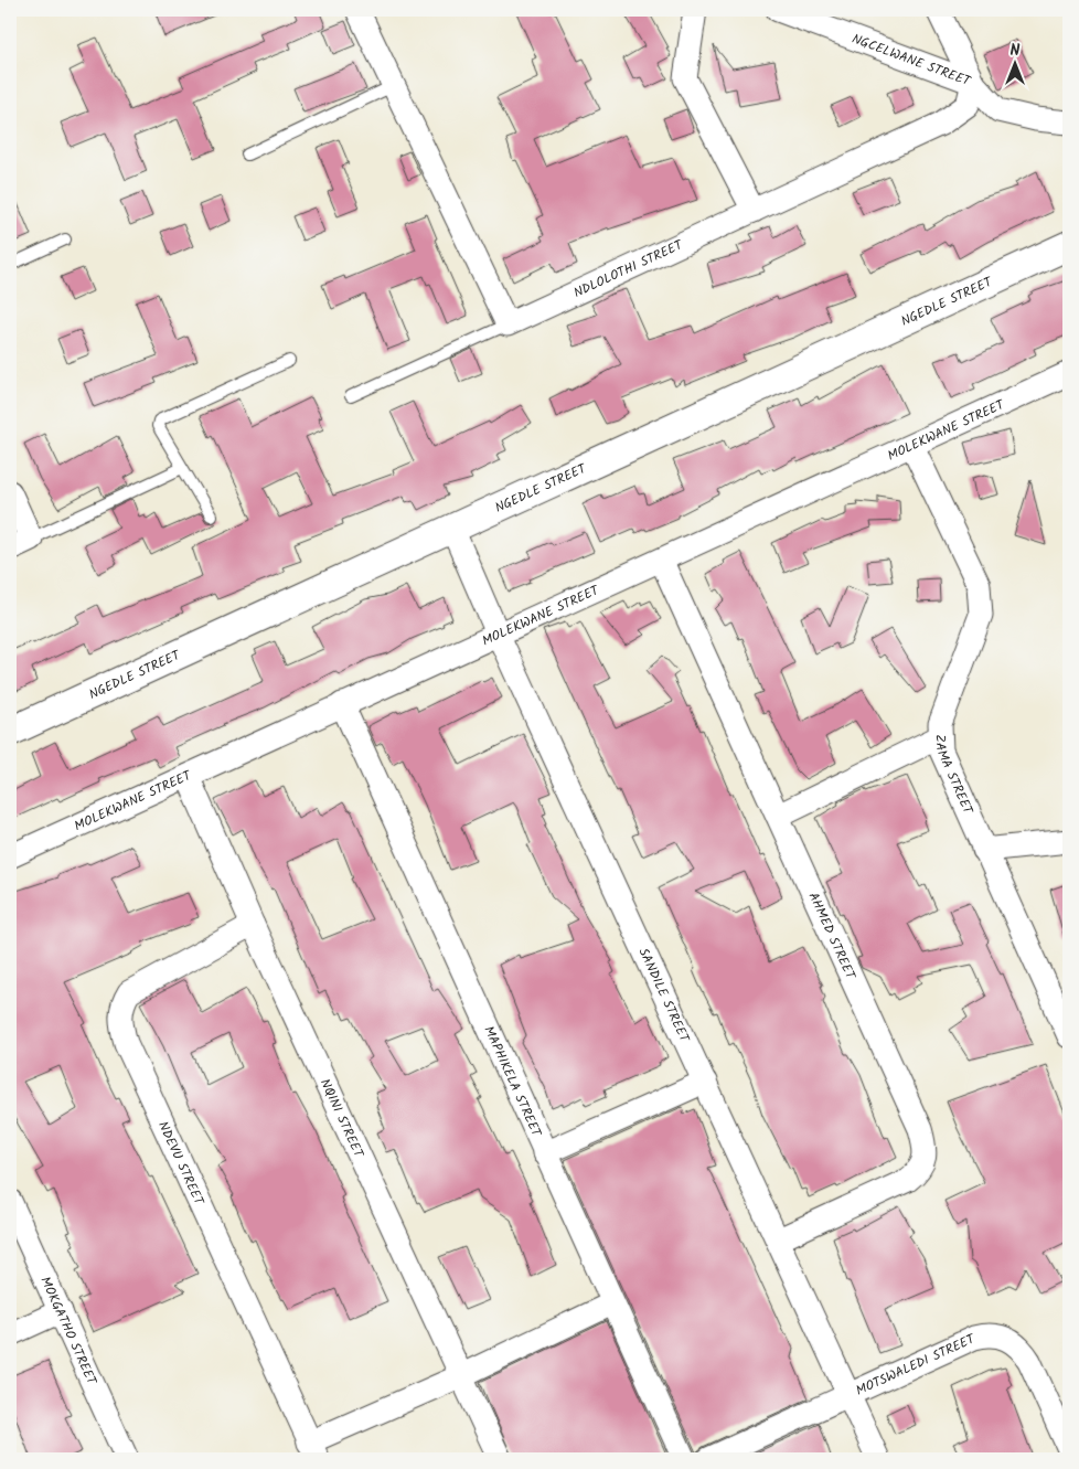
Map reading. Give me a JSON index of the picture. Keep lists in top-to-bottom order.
{
  "streets": {
    "street": [
      "NGCELWANE STREET",
      "NDLOLOTHI STREET",
      "NGEDLE STREET",
      "MOLEKWANE STREET",
      "ZAMA STREET",
      "AHMED STREET",
      "SANDILE STREET",
      "MAPHIKELA STREET",
      "NQINI STREET",
      "NDEVU STREET",
      "MOKGATHO STREET",
      "MOTSWALEDI STREET"
    ]
  },
  "crossings": [
    ["NGCELWANE STREET", "NDLOLOTHI STREET"],
    ["NGEDLE STREET", "SANDILE STREET"],
    ["MOLEKWANE STREET", "ZAMA STREET"],
    ["MOLEKWANE STREET", "AHMED STREET"],
    ["MOLEKWANE STREET", "SANDILE STREET"],
    ["MOLEKWANE STREET", "MAPHIKELA STREET"],
    ["MOLEKWANE STREET", "NQINI STREET"],
    ["AHMED STREET", "SANDILE STREET"],
    ["SANDILE STREET", "MOTSWALEDI STREET"],
    ["NQINI STREET", "NDEVU STREET"]
  ],
  "north": "top"
}
